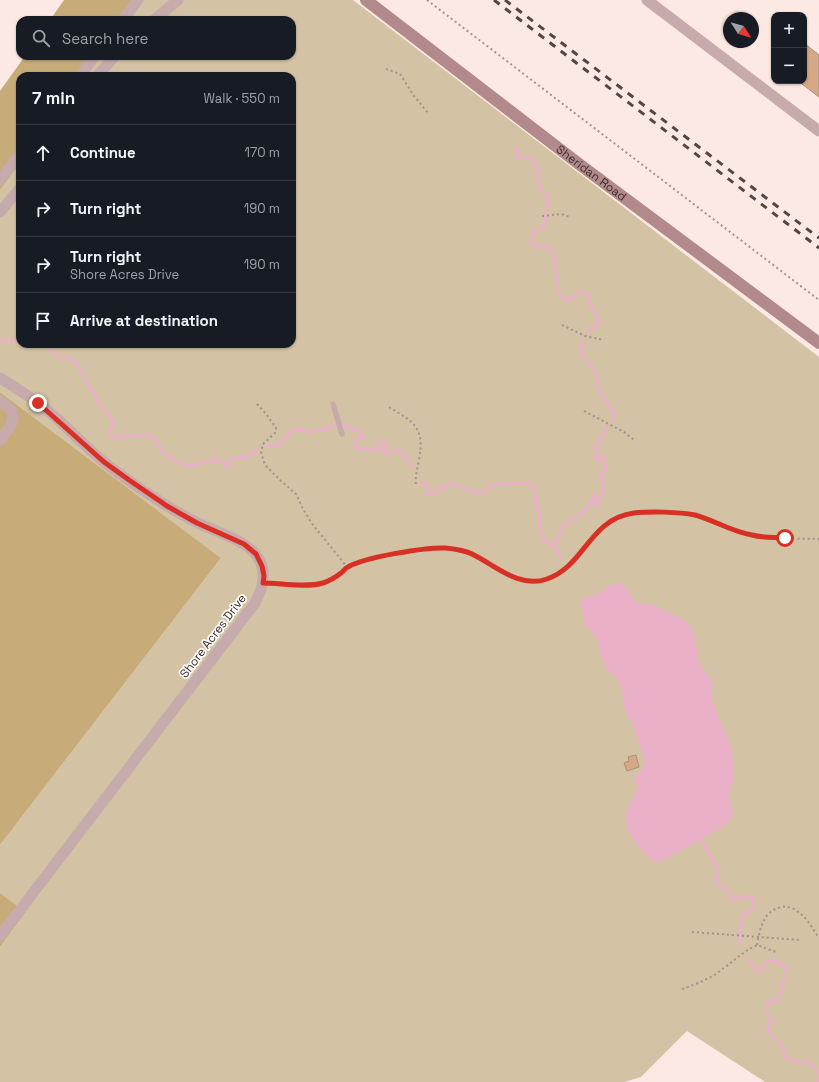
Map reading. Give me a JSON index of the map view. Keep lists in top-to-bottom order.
{
  "streets": {
    "main road": ["Sheridan Road"],
    "street": ["Shore Acres Drive"]
  },
  "north": "bottom right",
  "page": {
    "map_buttons": ["+", "−"],
    "search": "Search here",
    "heading": ["7 min", "Walk · 550 m"],
    "list": [
      ["Continue", "170 m"],
      ["Turn right", "190 m"],
      ["Turn right", "Shore Acres Drive", "190 m"],
      "Arrive at destination"
    ]
  }
}
